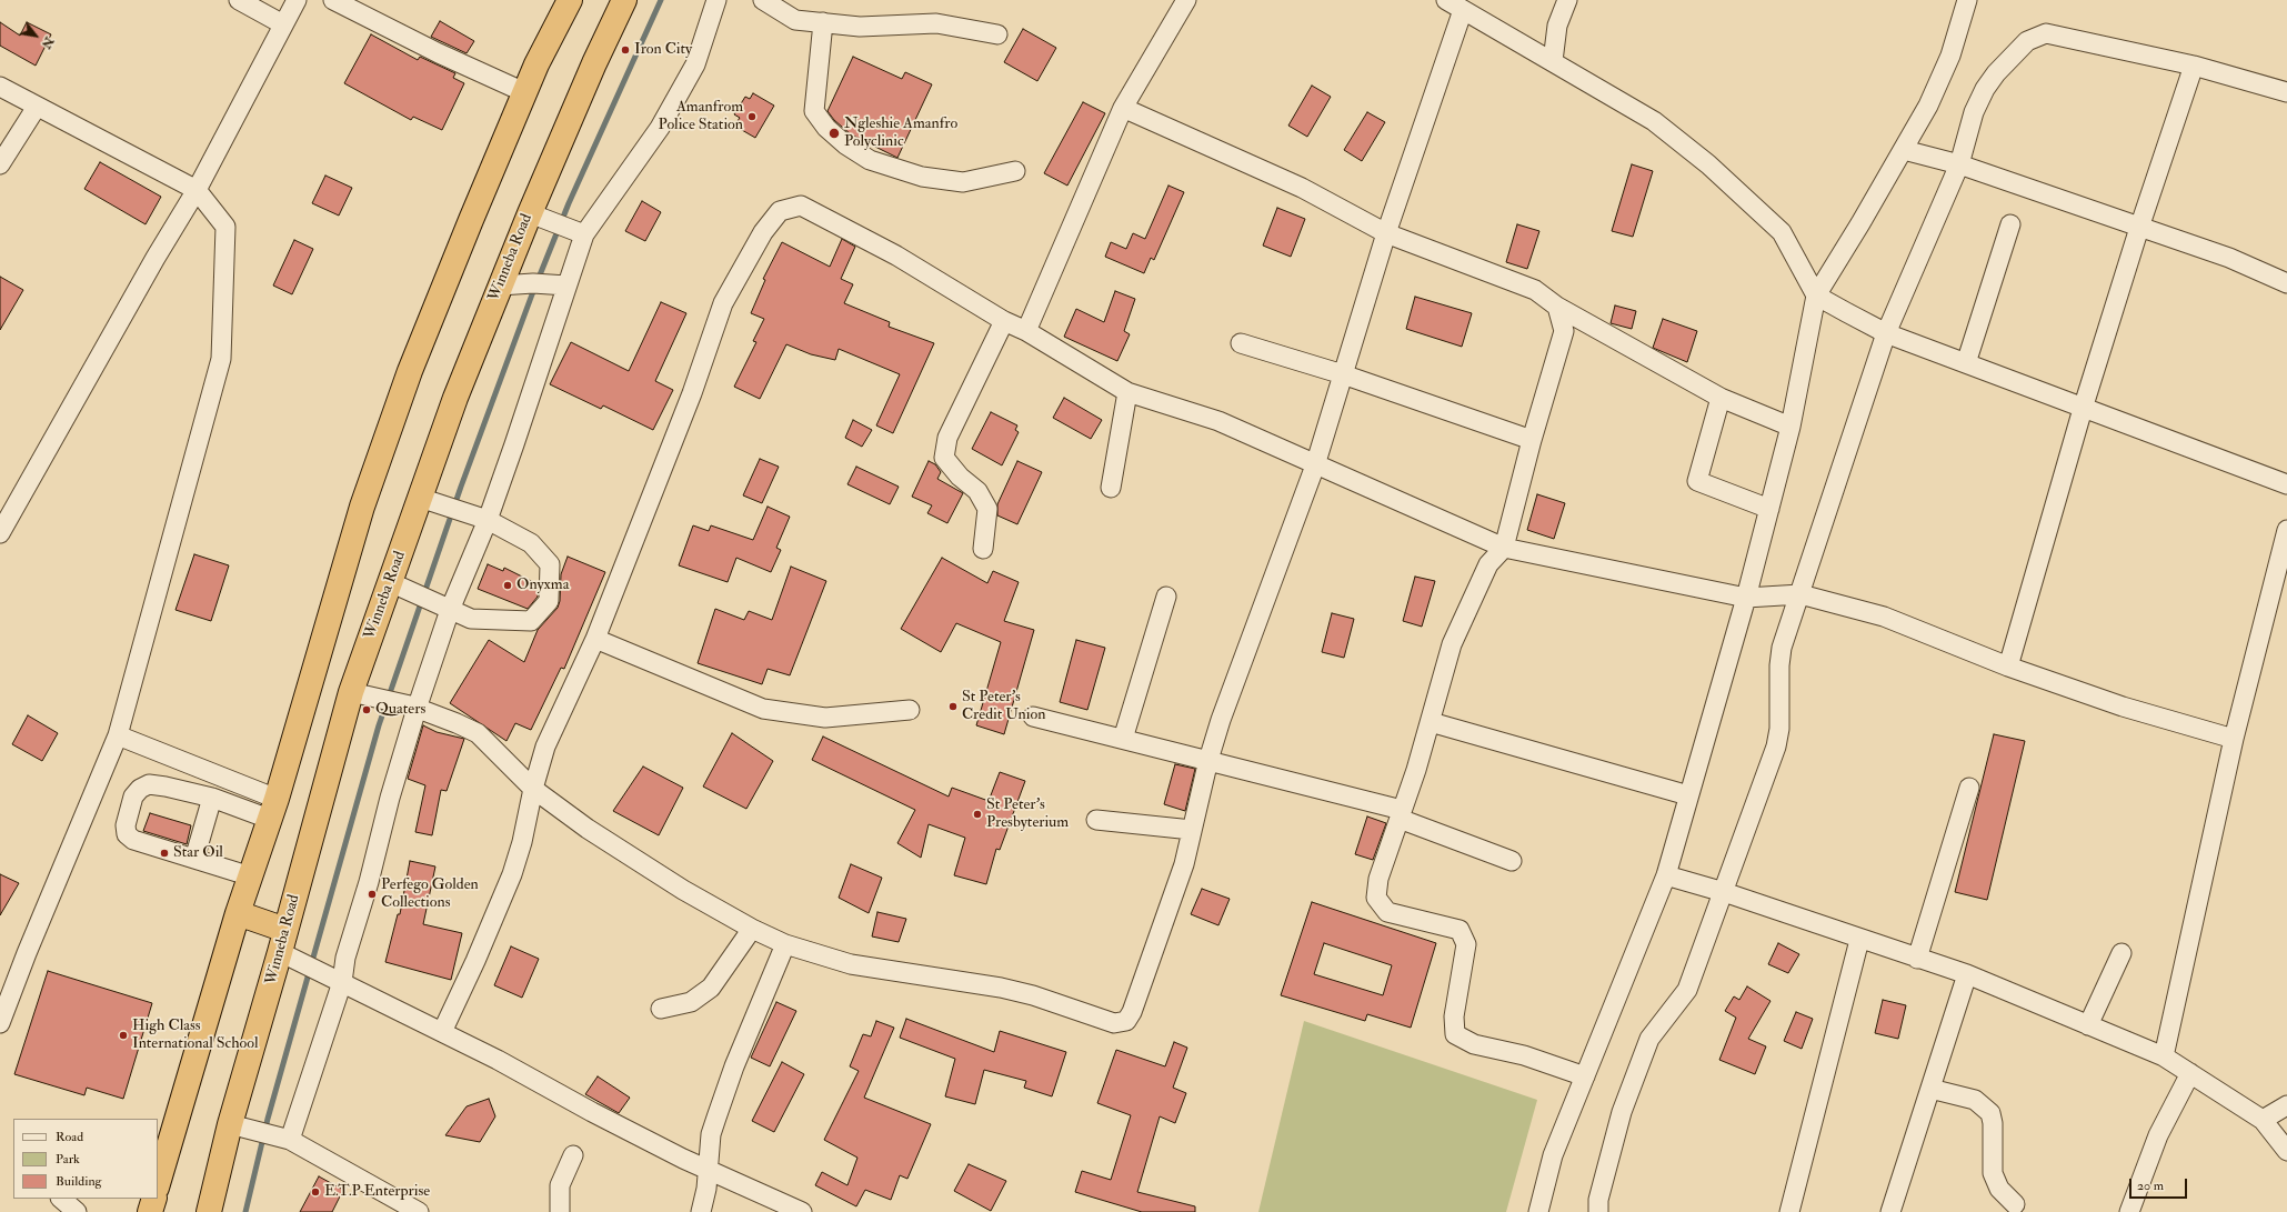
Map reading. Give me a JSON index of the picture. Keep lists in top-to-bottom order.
{
  "streets": {
    "highway": ["Winneba Road"]
  },
  "places": [
    "Iron City",
    "Amanfrom Police Station",
    "Ngleshie Amanfro Polyclinic",
    "Onyxma",
    "St Peter's Credit Union",
    "Quaters",
    "St Peter's Presbyterium",
    "Star Oil",
    "Perfego Golden Collections",
    "High Class International School",
    "E.T.P Enterprise"
  ],
  "legend": ["Road", "Park", "Building"],
  "scale_bar": "20 m",
  "north": "bottom right"
}
